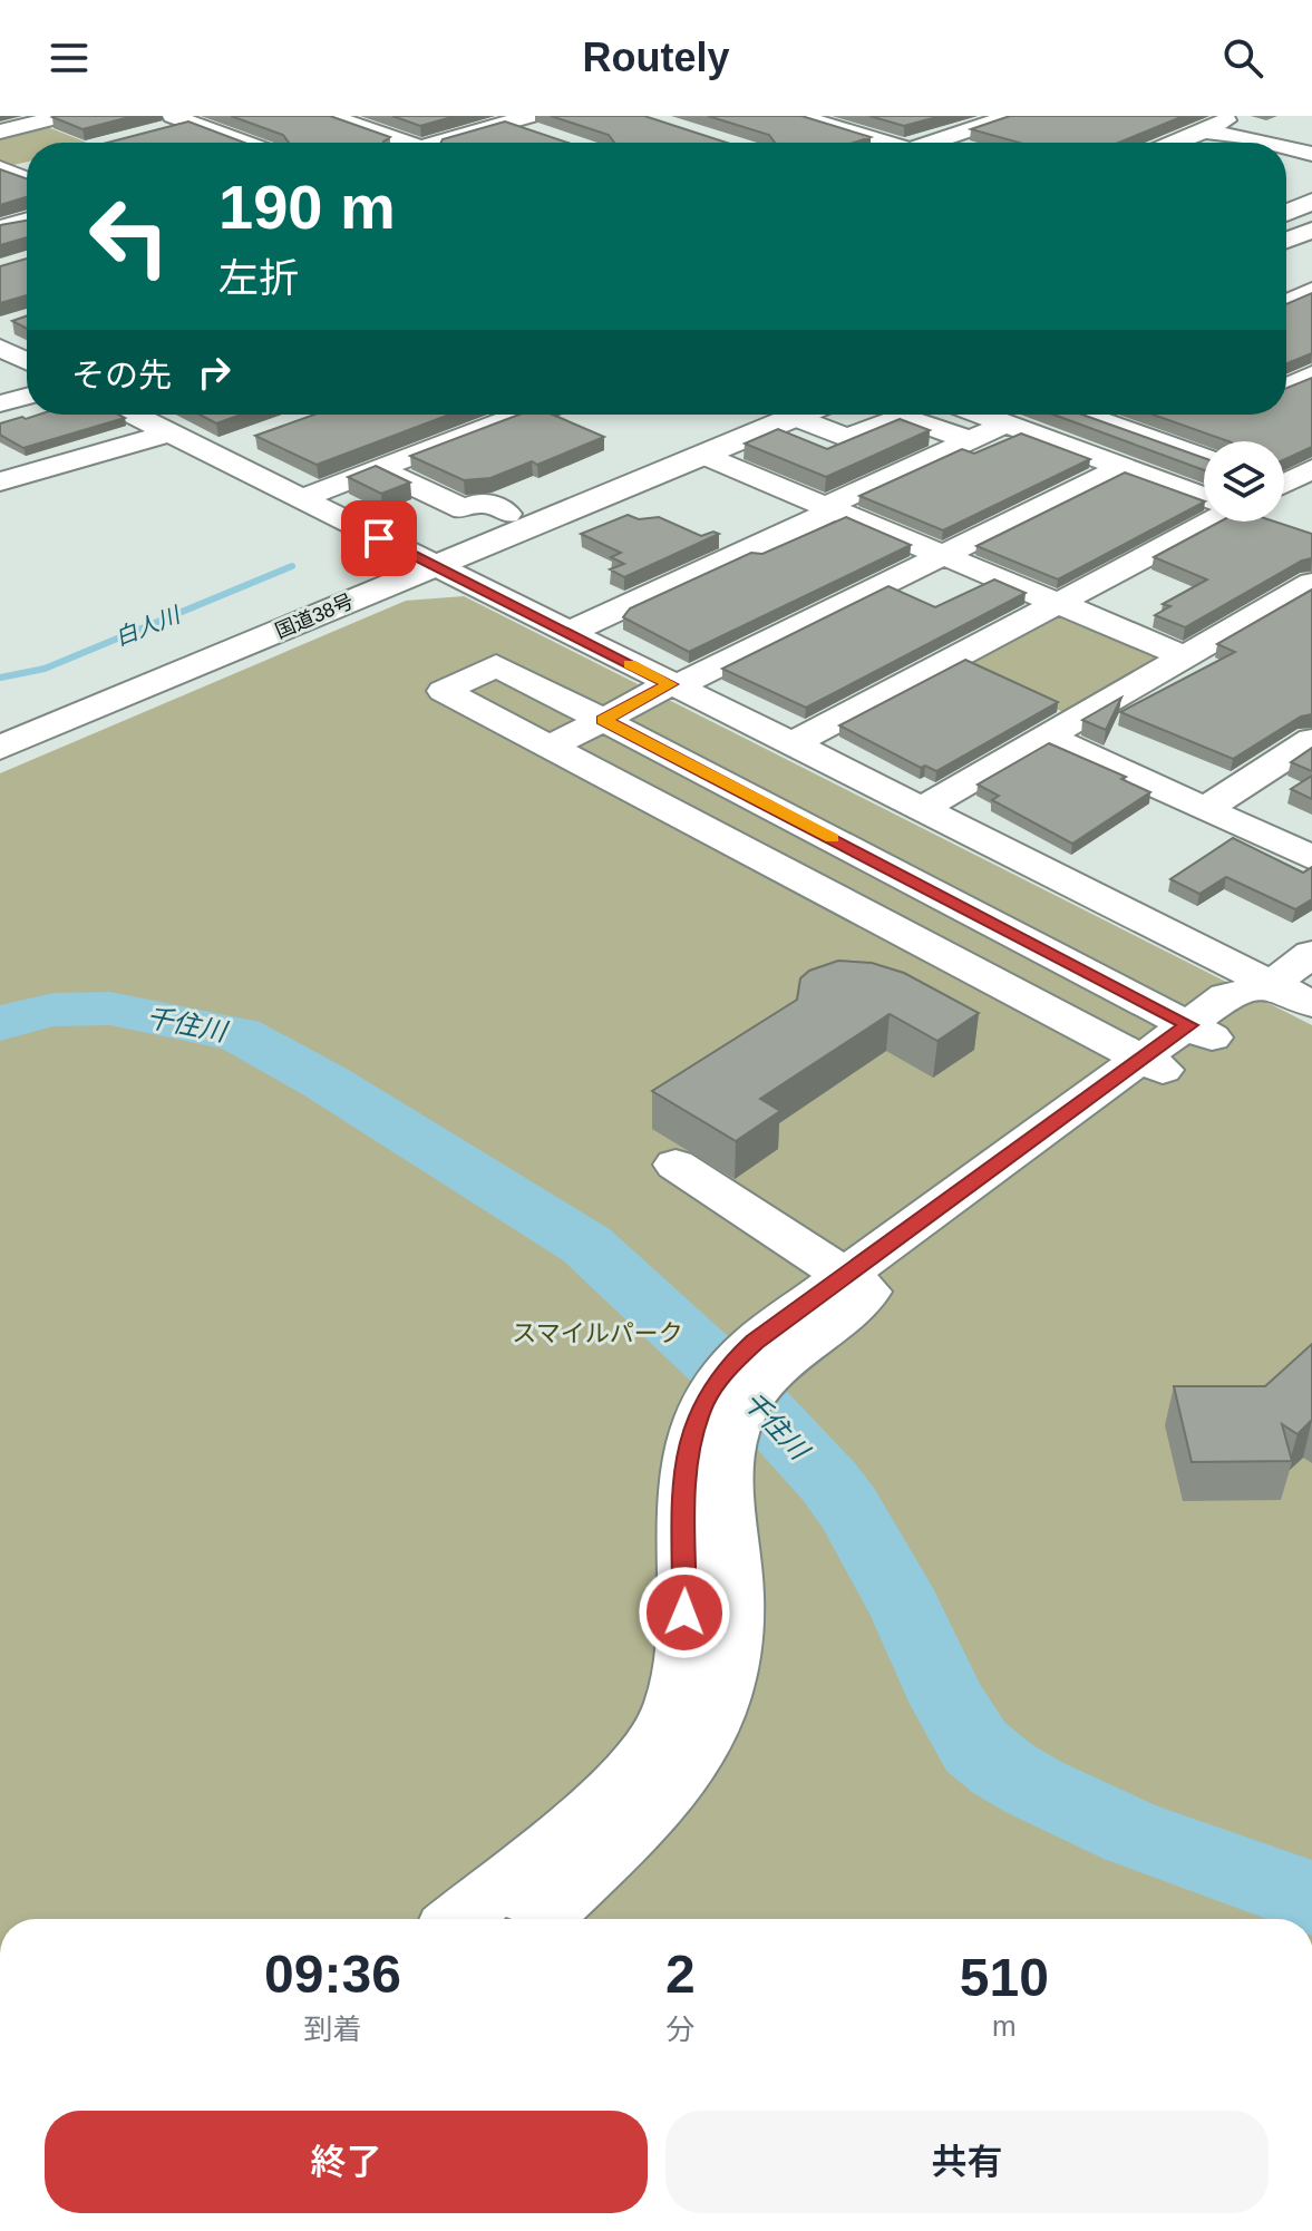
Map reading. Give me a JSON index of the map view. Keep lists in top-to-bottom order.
{
  "streets": {
    "highway": ["国道38号"]
  },
  "water": ["白人川", "千住川"],
  "parks": ["スマイルパーク"],
  "page": {
    "header": "Routely",
    "turn": ["190 m", "左折"],
    "then": "その先",
    "eta": [
      "09:36",
      "到着",
      "2",
      "分",
      "510",
      "m"
    ],
    "buttons": ["終了", "共有"]
  }
}
